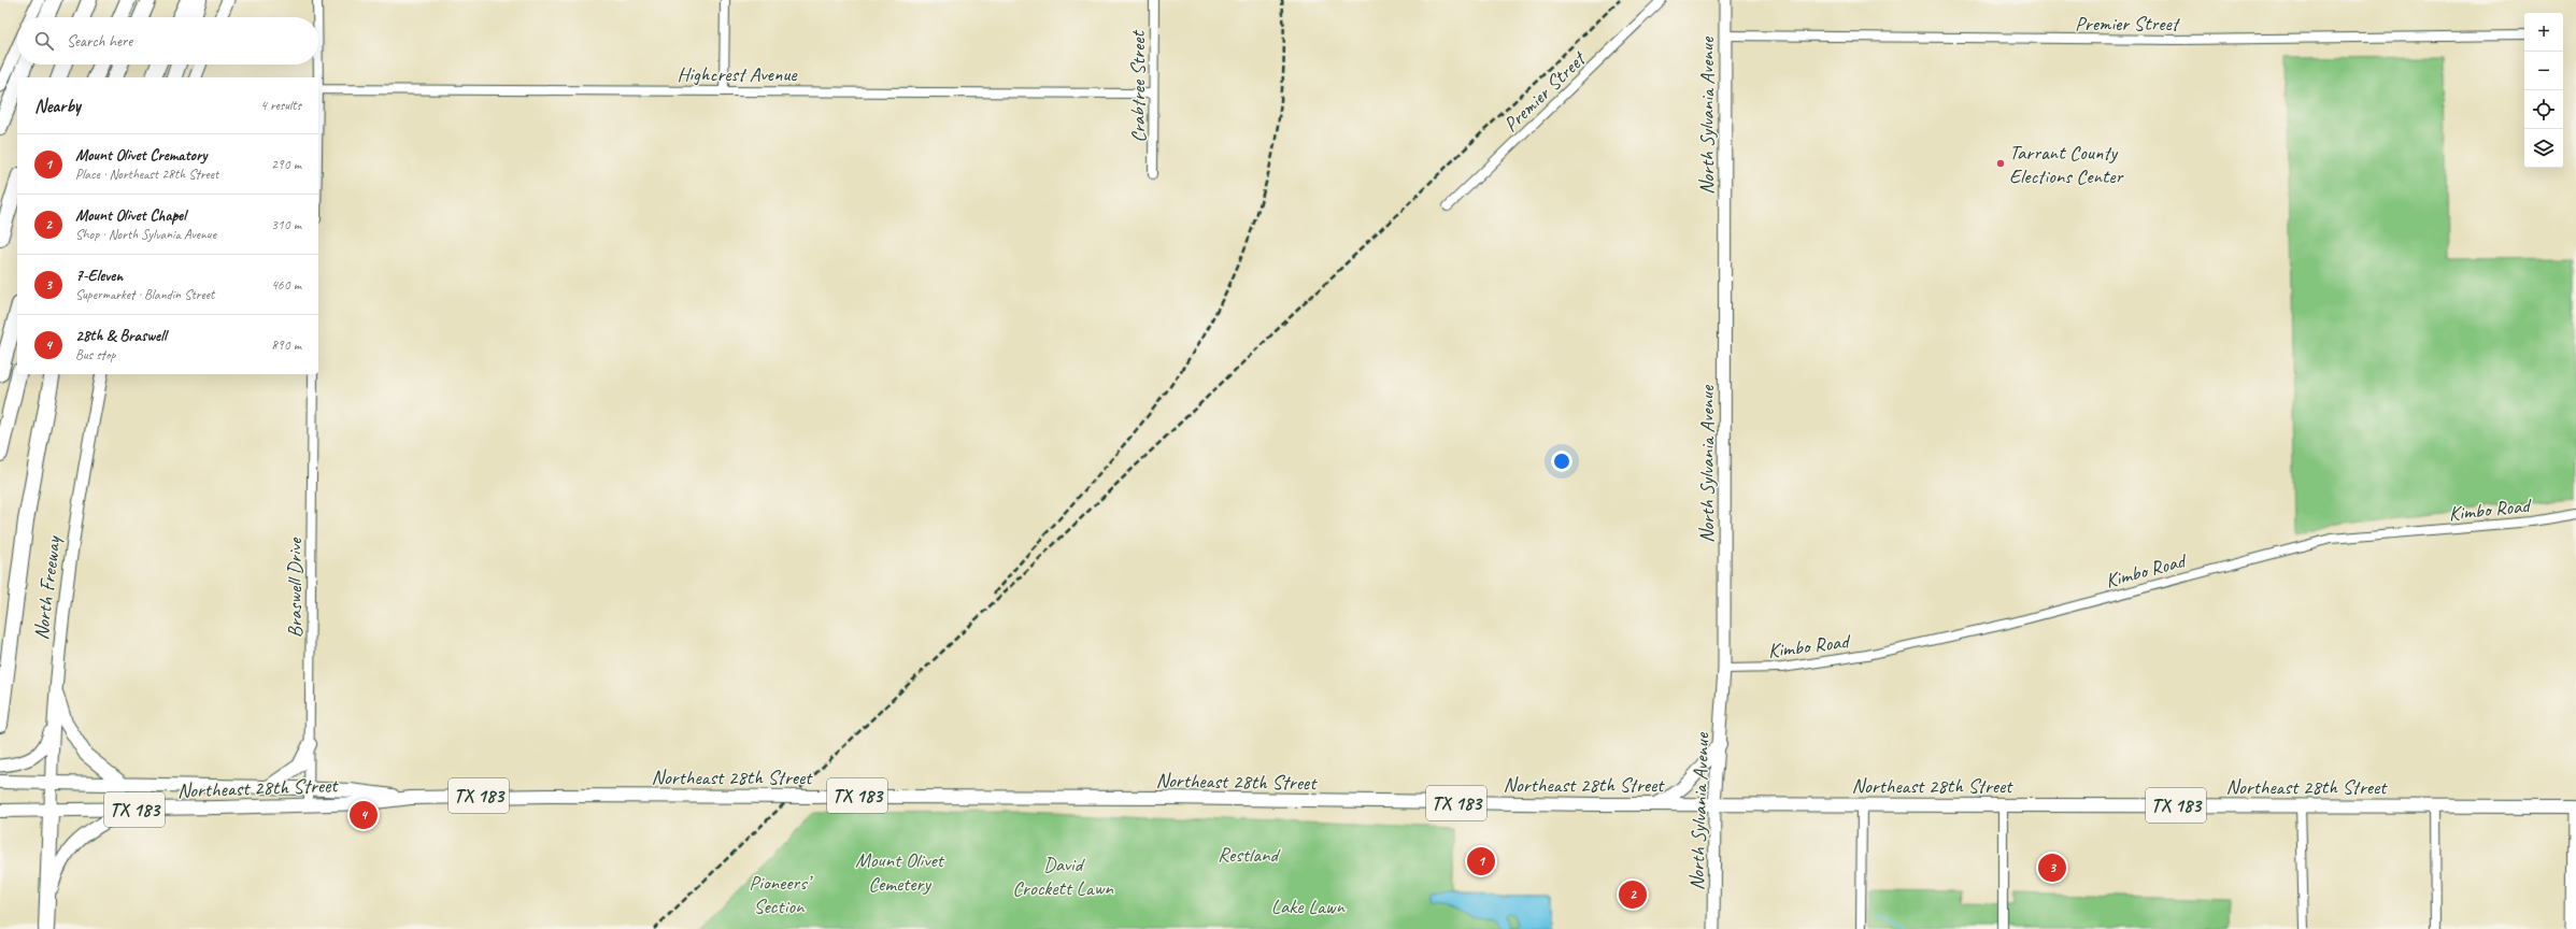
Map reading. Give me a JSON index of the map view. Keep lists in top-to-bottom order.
{
  "streets": {
    "highway": ["North Freeway"],
    "main road": ["North Sylvania Avenue", "Northeast 28th Street", "TX 183"],
    "street": [
      "Premier Street",
      "Highcrest Avenue",
      "Crabtree Street",
      "Kimbo Road",
      "Braswell Drive"
    ]
  },
  "crossings": [
    ["Premier Street", "North Sylvania Avenue"],
    ["Highcrest Avenue", "Crabtree Street"],
    ["North Sylvania Avenue", "Kimbo Road"],
    ["North Sylvania Avenue", "Northeast 28th Street"],
    ["North Freeway", "Northeast 28th Street"],
    ["Braswell Drive", "Northeast 28th Street"]
  ],
  "parks": [
    "Restland",
    "Mount Olivet Cemetery",
    "David Crockett Lawn",
    "Pioneers’ Section",
    "Lake Lawn"
  ],
  "places": ["Tarrant County Elections Center"],
  "page": {
    "map_buttons": ["+", "−"],
    "search": "Search here",
    "heading": ["Nearby", "4 results"],
    "list": [
      {
        "mark": "1",
        "name": "Mount Olivet Crematory",
        "note": "Place · Northeast 28th Street",
        "value": "290 m"
      },
      {
        "mark": "2",
        "name": "Mount Olivet Chapel",
        "note": "Shop · North Sylvania Avenue",
        "value": "310 m"
      },
      {
        "mark": "3",
        "name": "7-Eleven",
        "note": "Supermarket · Blandin Street",
        "value": "460 m"
      },
      {
        "mark": "4",
        "name": "28th & Braswell",
        "note": "Bus stop",
        "value": "890 m"
      }
    ],
    "pins": [
      "4",
      "1",
      "3",
      "2"
    ]
  }
}
